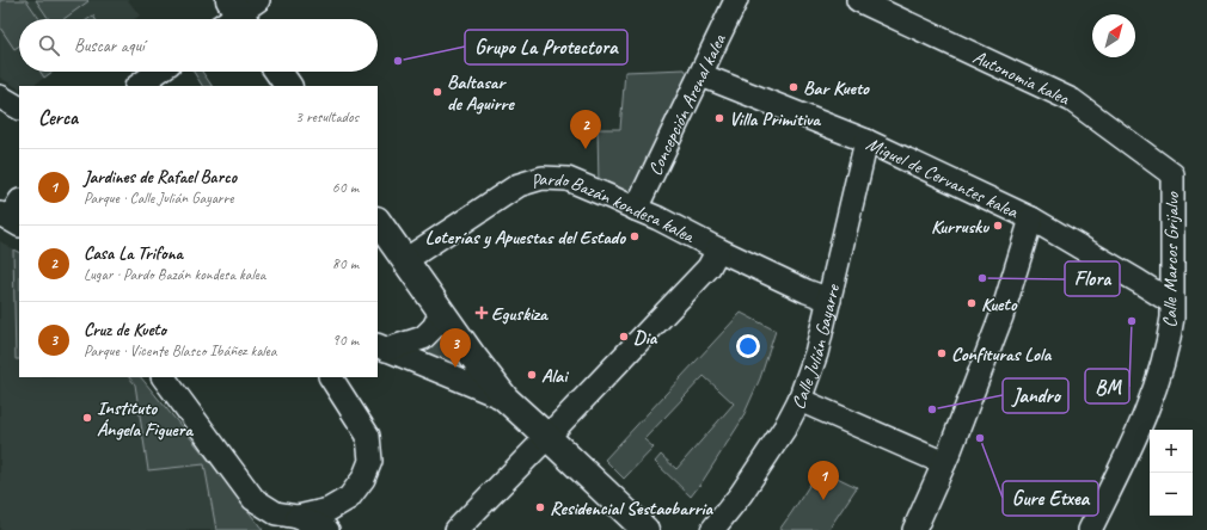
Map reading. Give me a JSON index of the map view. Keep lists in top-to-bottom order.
{
  "streets": {
    "street": [
      "Autonomia kalea",
      "Concepción Arenal kalea",
      "Miguel de Cervantes kalea",
      "Pardo Bazán kondesa kalea",
      "Calle Marcos Grijalvo",
      "Calle Julián Gayarre"
    ]
  },
  "crossings": [
    ["Autonomia kalea", "Calle Marcos Grijalvo"],
    ["Concepción Arenal kalea", "Miguel de Cervantes kalea"],
    ["Concepción Arenal kalea", "Pardo Bazán kondesa kalea"],
    ["Miguel de Cervantes kalea", "Calle Marcos Grijalvo"],
    ["Miguel de Cervantes kalea", "Calle Julián Gayarre"],
    ["Pardo Bazán kondesa kalea", "Calle Julián Gayarre"]
  ],
  "places": {
    "other": [
      "Grupo La Protectora",
      "Bar Kueto",
      "Baltasar de Aguirre",
      "Villa Primitiva",
      "Kurrusku",
      "Loterías y Apuestas del Estado",
      "Flora",
      "Kueto",
      "BM",
      "Dia",
      "Confituras Lola",
      "Alai",
      "Jandro",
      "Instituto Ángela Figuera",
      "Gure Etxea",
      "Residencial Sestaobarria"
    ],
    "health": ["Eguskiza"]
  },
  "north": "top right",
  "page": {
    "search": "Buscar aquí",
    "heading": ["Cerca", "3 resultados"],
    "pins": ["2", "3", "1"],
    "list": [
      {
        "mark": "1",
        "name": "Jardines de Rafael Barco",
        "note": "Parque · Calle Julián Gayarre",
        "value": "60 m"
      },
      {
        "mark": "2",
        "name": "Casa La Trifona",
        "note": "Lugar · Pardo Bazán kondesa kalea",
        "value": "80 m"
      },
      {
        "mark": "3",
        "name": "Cruz de Kueto",
        "note": "Parque · Vicente Blasco Ibáñez kalea",
        "value": "90 m"
      }
    ],
    "map_buttons": ["+", "−"]
  }
}
